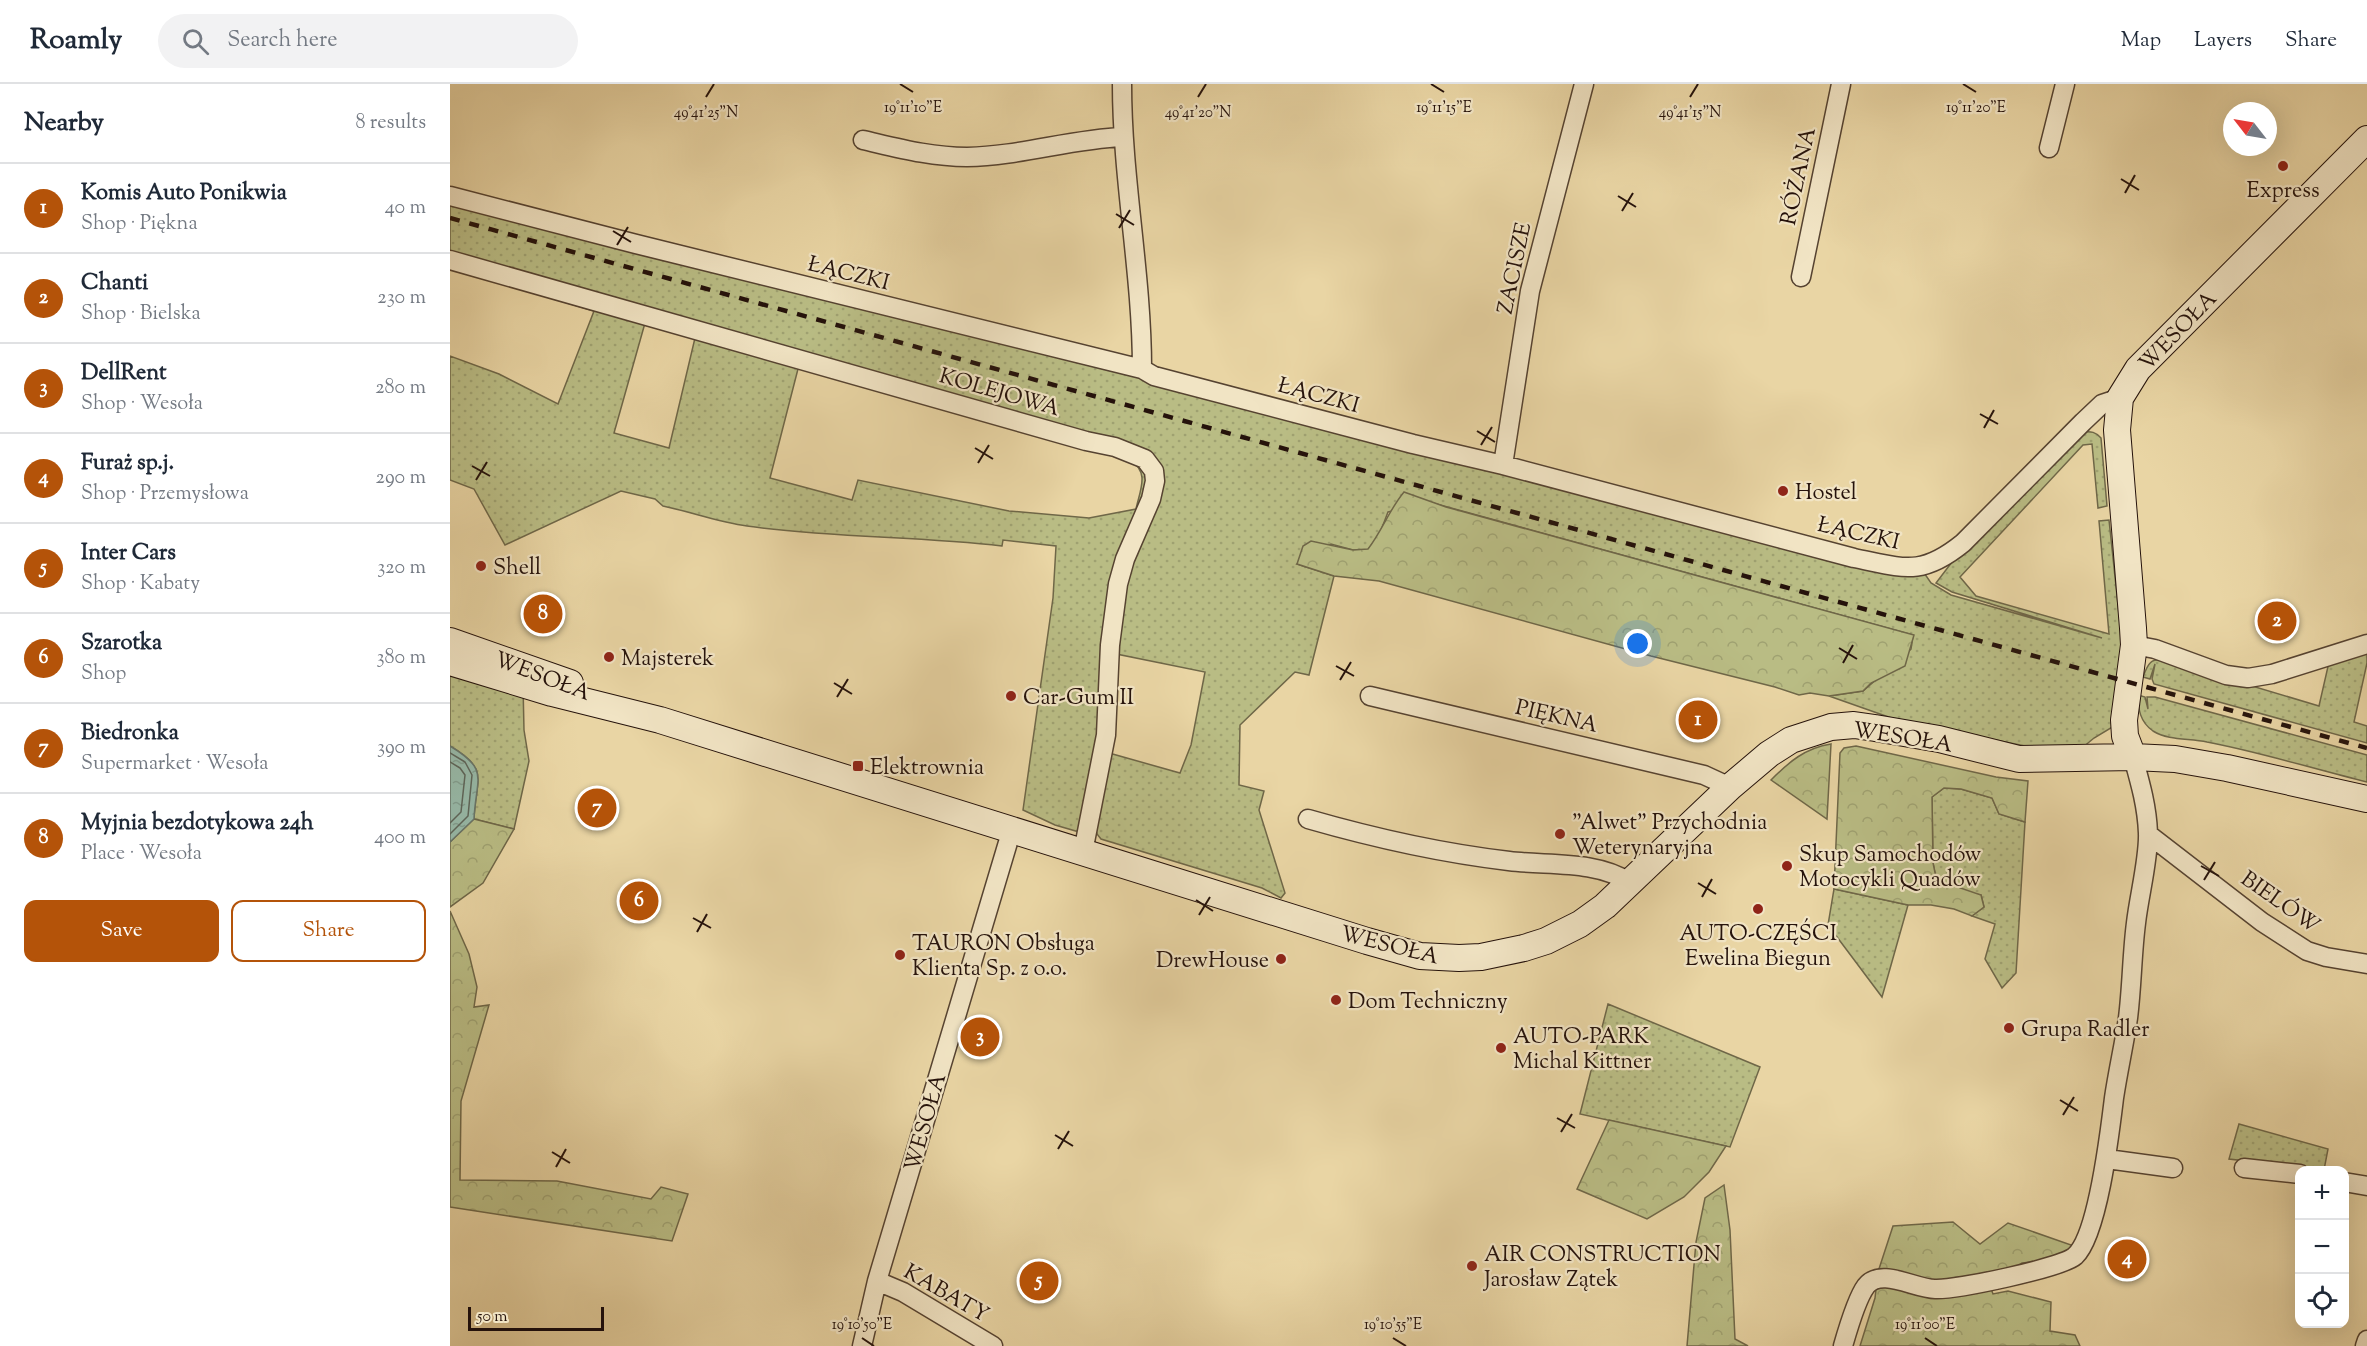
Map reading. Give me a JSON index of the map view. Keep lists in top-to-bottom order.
{
  "streets": {
    "street": [
      "RÓŻANA",
      "ZACISZE",
      "ŁĄCZKI",
      "WESOŁA",
      "KOLEJOWA",
      "PIĘKNA",
      "BIELÓW",
      "KABATY"
    ]
  },
  "crossings": [
    ["ZACISZE", "ŁĄCZKI"],
    ["ŁĄCZKI", "WESOŁA"],
    ["WESOŁA", "KOLEJOWA"],
    ["WESOŁA", "PIĘKNA"],
    ["WESOŁA", "KABATY"]
  ],
  "places": {
    "other": [
      "Express",
      "Hostel",
      "Shell",
      "Majsterek",
      "Car-Gum II",
      "\"Alwet\" Przychodnia Weterynaryjna",
      "Skup Samochodów Motocykli Quadów",
      "AUTO-CZĘŚCI Ewelina Biegun",
      "TAURON Obsługa Klienta Sp. z o.o.",
      "DrewHouse",
      "Dom Techniczny",
      "Grupa Radler",
      "AUTO-PARK Michal Kittner",
      "AIR CONSTRUCTION Jarosław Zątek"
    ],
    "transit": ["Elektrownia"]
  },
  "scale_bar": "50 m",
  "north": "top left",
  "page": {
    "header": "Roamly",
    "search": "Search here",
    "nav": ["Map", "Layers", "Share"],
    "heading": ["Nearby", "8 results"],
    "list": [
      {
        "mark": "1",
        "name": "Komis Auto Ponikwia",
        "note": "Shop · Piękna",
        "value": "40 m"
      },
      {
        "mark": "2",
        "name": "Chanti",
        "note": "Shop · Bielska",
        "value": "230 m"
      },
      {
        "mark": "3",
        "name": "DellRent",
        "note": "Shop · Wesoła",
        "value": "280 m"
      },
      {
        "mark": "4",
        "name": "Furaż sp.j.",
        "note": "Shop · Przemysłowa",
        "value": "290 m"
      },
      {
        "mark": "5",
        "name": "Inter Cars",
        "note": "Shop · Kabaty",
        "value": "320 m"
      },
      {
        "mark": "6",
        "name": "Szarotka",
        "note": "Shop",
        "value": "380 m"
      },
      {
        "mark": "7",
        "name": "Biedronka",
        "note": "Supermarket · Wesoła",
        "value": "390 m"
      },
      {
        "mark": "8",
        "name": "Myjnia bezdotykowa 24h",
        "note": "Place · Wesoła",
        "value": "400 m"
      }
    ],
    "pins": [
      "8",
      "2",
      "1",
      "7",
      "6",
      "3",
      "4",
      "5"
    ],
    "buttons": ["Save", "Share"],
    "map_buttons": ["+", "−"],
    "scale": "50 m"
  },
  "coordinates": [
    "19°11'10\"E",
    "19°11'15\"E",
    "19°11'20\"E",
    "49°41'25\"N",
    "49°41'20\"N",
    "49°41'15\"N",
    "19°10'50\"E",
    "19°10'55\"E",
    "19°11'00\"E"
  ]
}
